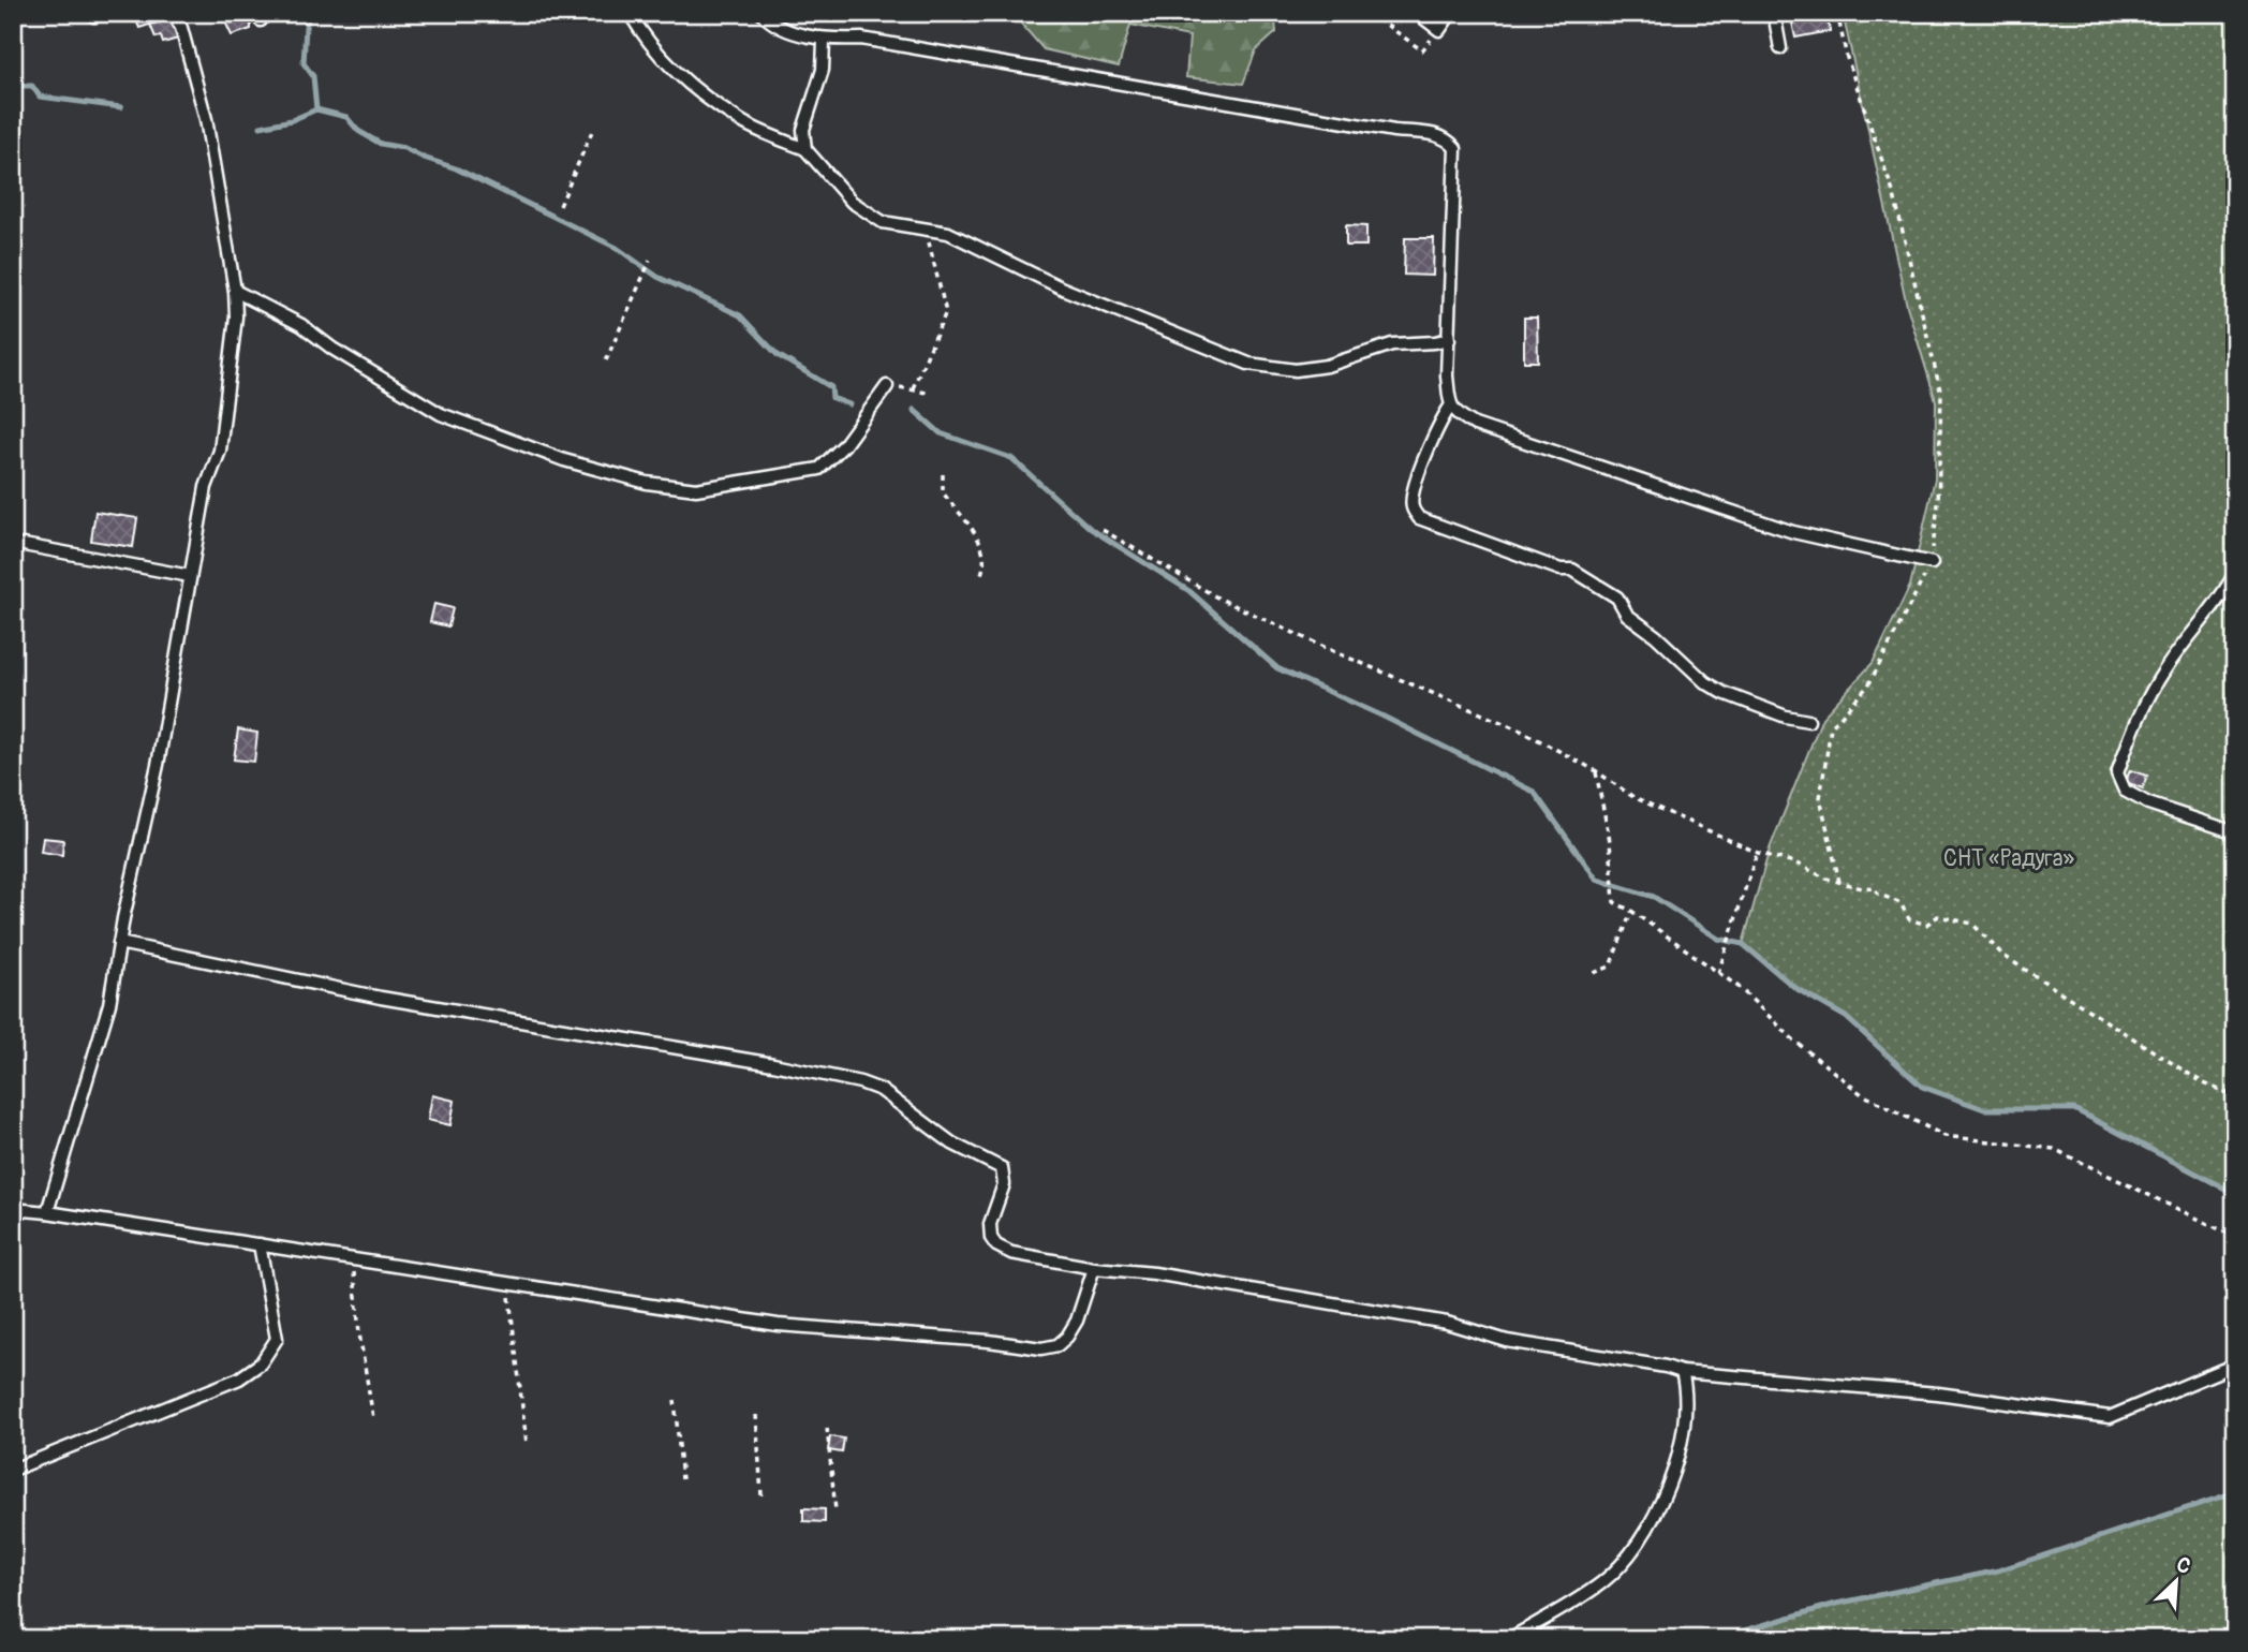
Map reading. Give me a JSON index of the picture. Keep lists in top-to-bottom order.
{
  "parks": ["СНТ «Радуга»"],
  "north": "top right"
}
